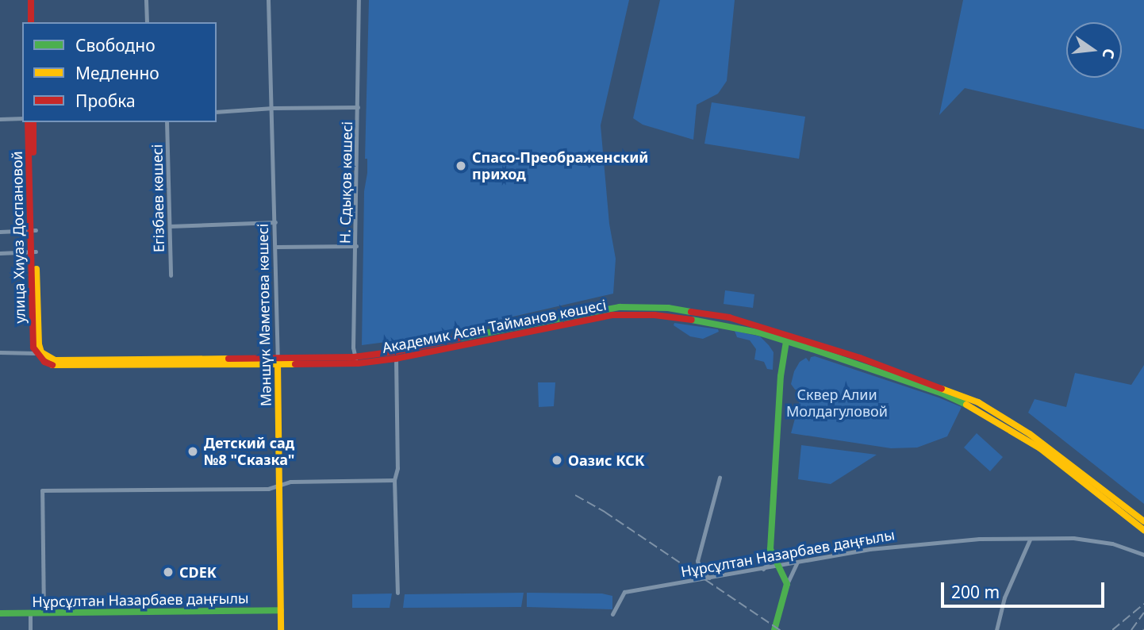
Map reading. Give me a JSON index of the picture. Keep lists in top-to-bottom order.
{
  "streets": {
    "main road": [
      "улица Хиуаз Доспановой",
      "Мәншүк Мәметова көшесі",
      "Академик Асан Тайманов көшесі",
      "Нұрсұлтан Назарбаев даңғылы"
    ],
    "street": ["Н. Сдықов көшесі", "Егізбаев көшесі"]
  },
  "crossings": [
    ["Н. Сдықов көшесі", "Академик Асан Тайманов көшесі"],
    ["улица Хиуаз Доспановой", "Академик Асан Тайманов көшесі"],
    ["Мәншүк Мәметова көшесі", "Академик Асан Тайманов көшесі"],
    ["Мәншүк Мәметова көшесі", "Нұрсұлтан Назарбаев даңғылы"]
  ],
  "parks": ["Сквер Алии Молдагуловой"],
  "places": [
    "Спасо-Преображенский приход",
    "Детский сад №8 \"Сказка\"",
    "Оазис КСК",
    "CDEK"
  ],
  "legend": ["Свободно", "Медленно", "Пробка"],
  "scale_bar": "200 m",
  "north": "right"
}
